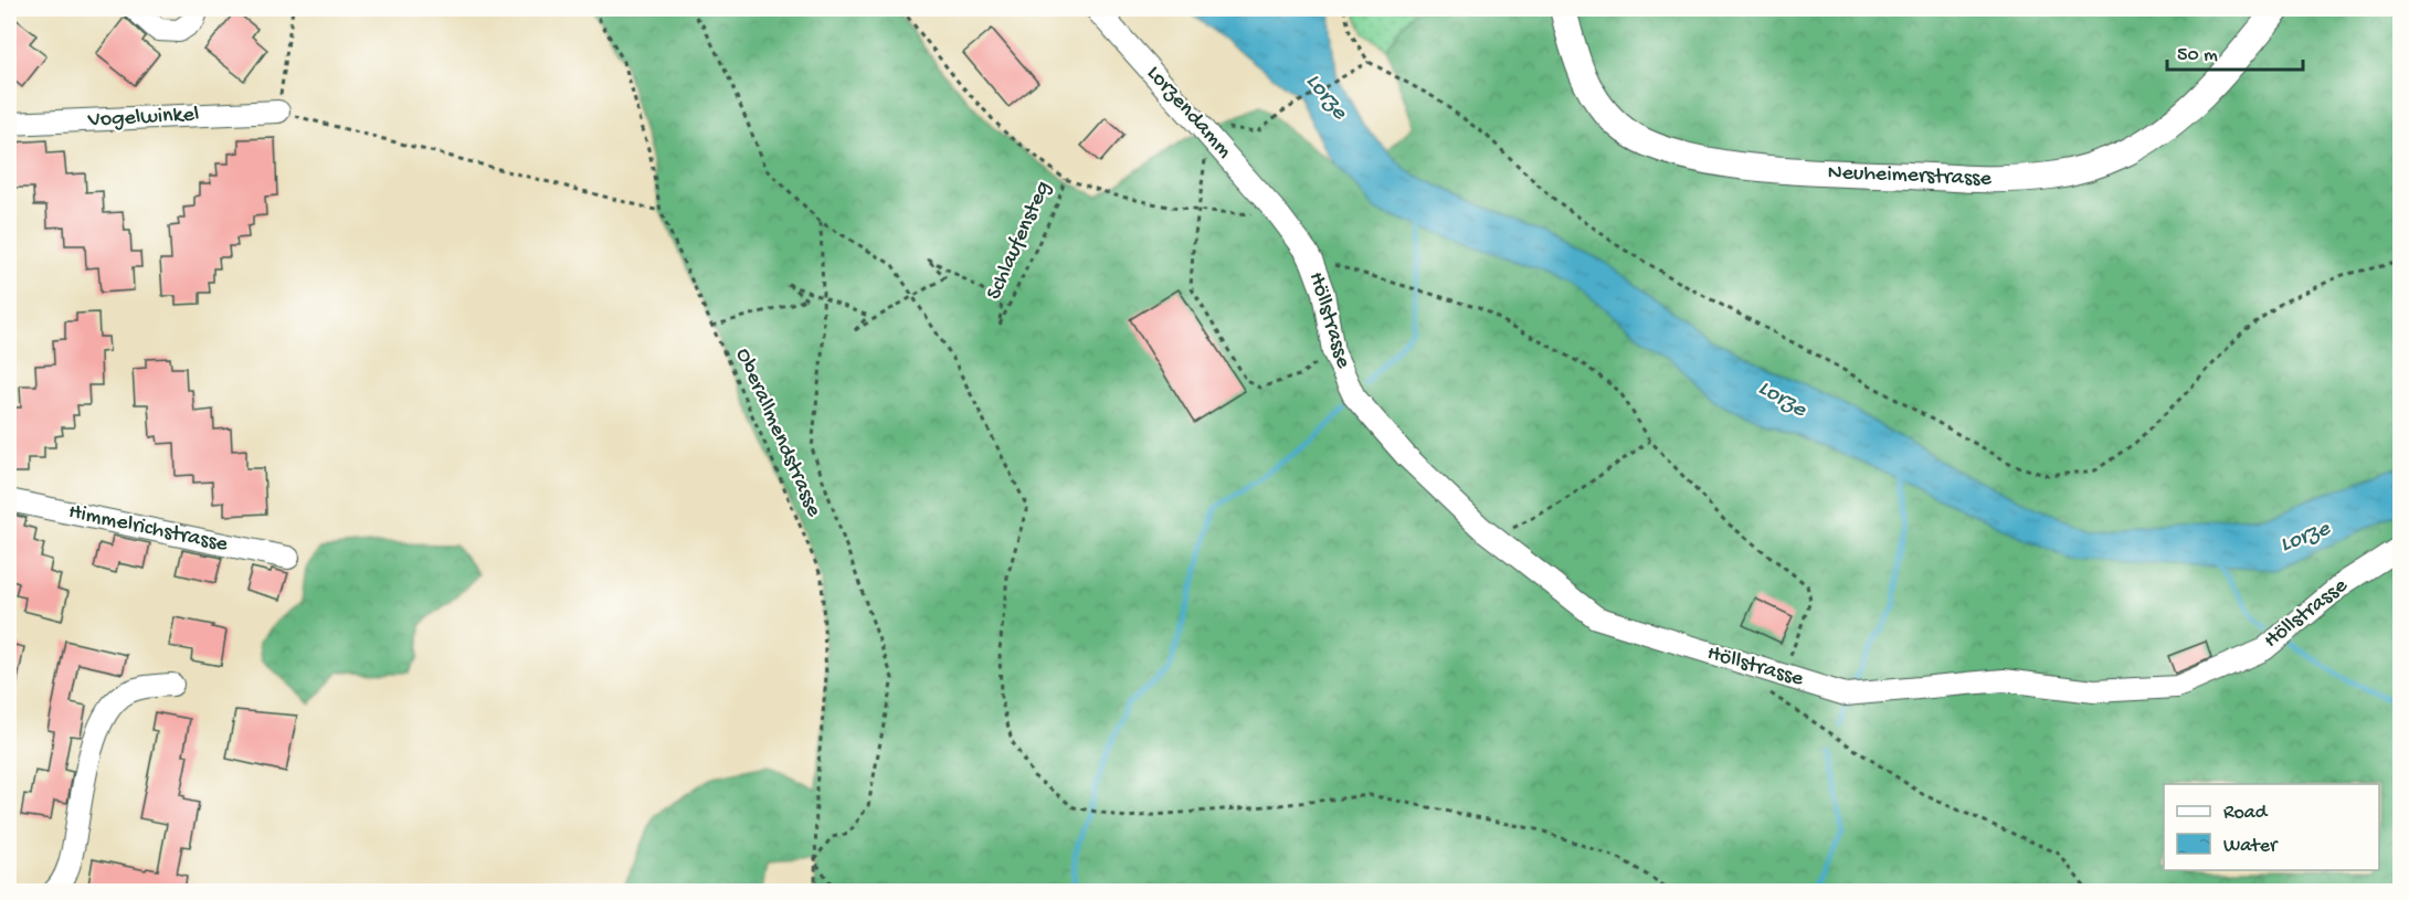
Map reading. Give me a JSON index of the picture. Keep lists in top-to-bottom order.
{
  "streets": {
    "street": [
      "Lorzendamm",
      "Vogelwinkel",
      "Neuheimerstrasse",
      "Höllstrasse",
      "Himmelrichstrasse"
    ],
    "path": ["Schlaufensteg", "Oberallmendstrasse"]
  },
  "crossings": [
    ["Lorzendamm", "Höllstrasse"],
    ["Schlaufensteg", "Oberallmendstrasse"]
  ],
  "water": ["Lorze"],
  "legend": ["Road", "Water"],
  "scale_bar": "50 m"
}
